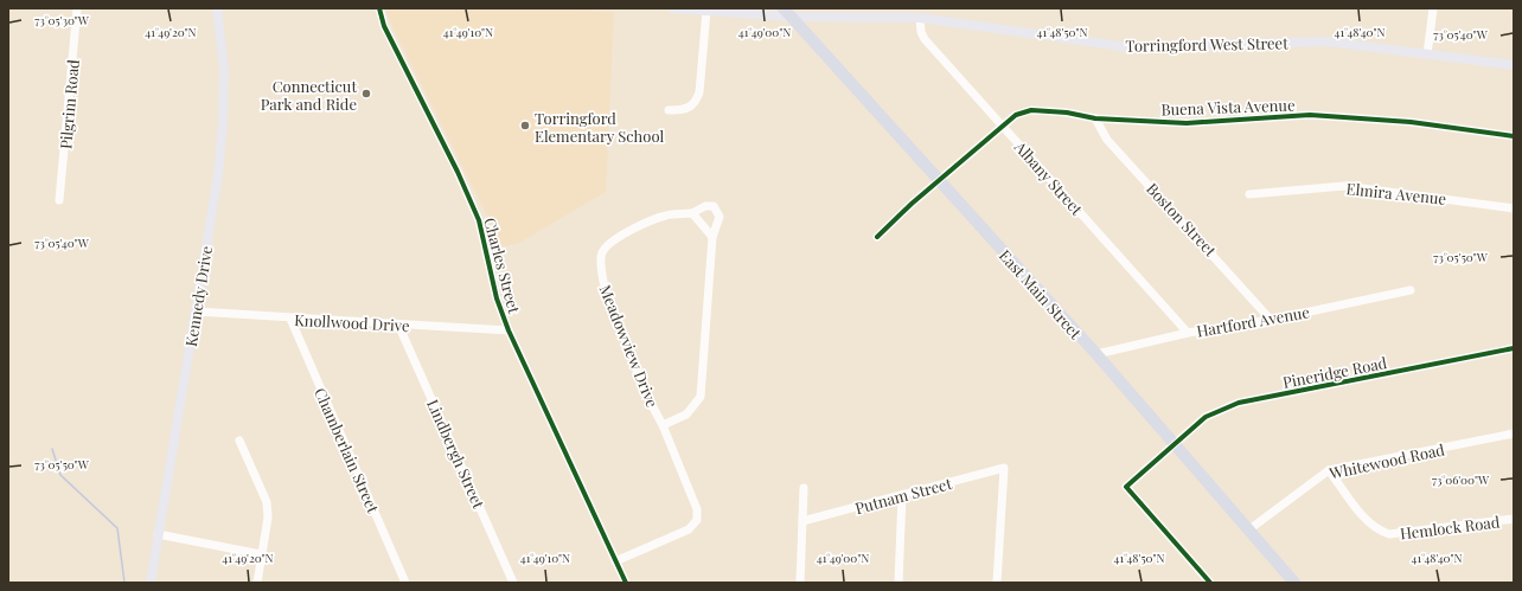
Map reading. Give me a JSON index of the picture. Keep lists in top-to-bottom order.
{
  "streets": {
    "highway": ["East Main Street"],
    "main road": ["Torringford West Street", "Kennedy Drive"],
    "street": [
      "Pilgrim Road",
      "Buena Vista Avenue",
      "Albany Street",
      "Elmira Avenue",
      "Boston Street",
      "Charles Street",
      "Hartford Avenue",
      "Knollwood Drive",
      "Meadowview Drive",
      "Pineridge Road",
      "Chamberlain Street",
      "Lindbergh Street",
      "Whitewood Road",
      "Putnam Street",
      "Hemlock Road"
    ]
  },
  "crossings": [
    ["Torringford West Street", "Albany Street"],
    ["Torringford West Street", "East Main Street"],
    ["Buena Vista Avenue", "Albany Street"],
    ["Buena Vista Avenue", "Boston Street"],
    ["Buena Vista Avenue", "East Main Street"],
    ["Albany Street", "Hartford Avenue"],
    ["Boston Street", "Hartford Avenue"],
    ["Charles Street", "Knollwood Drive"],
    ["Charles Street", "Meadowview Drive"],
    ["East Main Street", "Hartford Avenue"],
    ["East Main Street", "Pineridge Road"],
    ["East Main Street", "Whitewood Road"],
    ["Kennedy Drive", "Knollwood Drive"],
    ["Knollwood Drive", "Chamberlain Street"],
    ["Knollwood Drive", "Lindbergh Street"],
    ["Whitewood Road", "Hemlock Road"]
  ],
  "places": ["Connecticut Park and Ride", "Torringford Elementary School"],
  "coordinates": [
    "73°05'30\"W",
    "41°49'20\"N",
    "41°49'10\"N",
    "41°49'00\"N",
    "41°48'50\"N",
    "41°48'40\"N",
    "73°05'40\"W",
    "73°05'50\"W",
    "73°06'00\"W"
  ]
}
